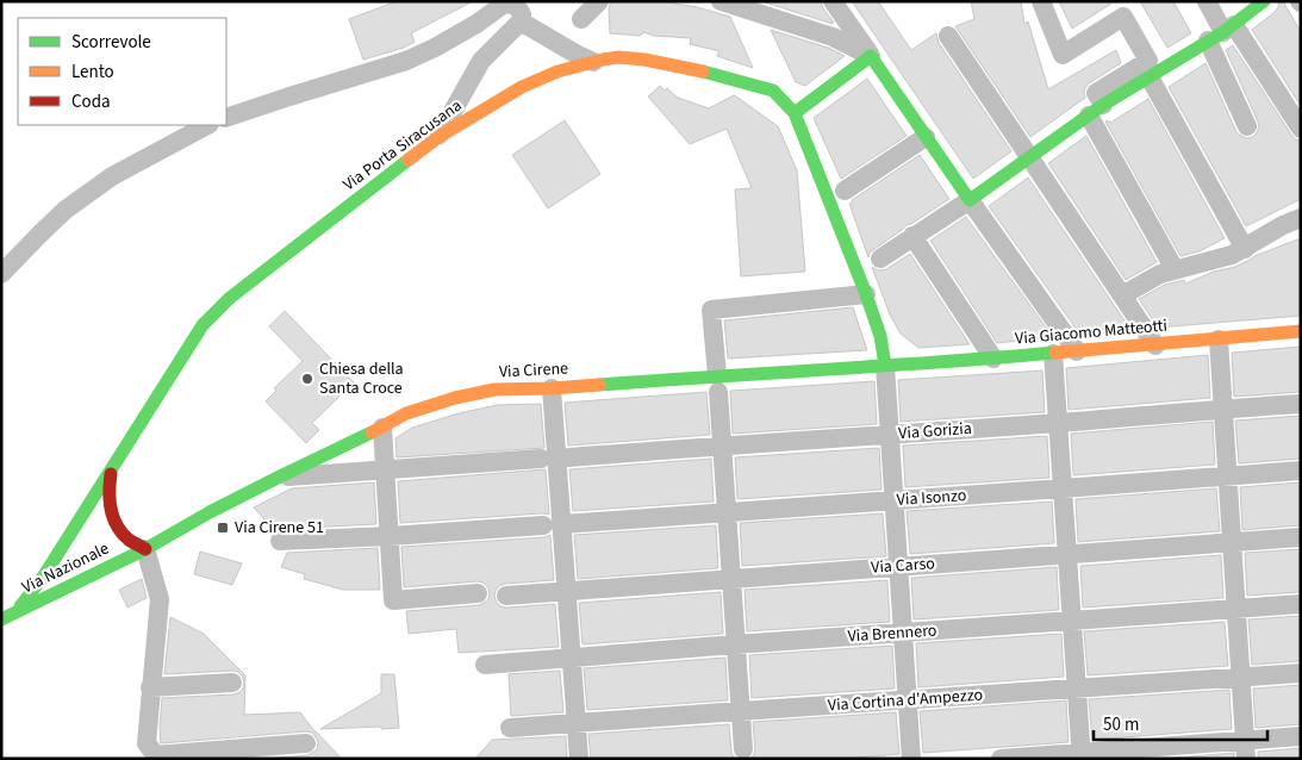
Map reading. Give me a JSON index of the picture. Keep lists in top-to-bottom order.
{
  "streets": {
    "main road": [
      "Via Porta Siracusana",
      "Via Giacomo Matteotti",
      "Via Cirene",
      "Via Nazionale"
    ],
    "street": [
      "Via Gorizia",
      "Via Isonzo",
      "Via Carso",
      "Via Brennero",
      "Via Cortina d'Ampezzo"
    ]
  },
  "crossings": [
    ["Via Porta Siracusana", "Via Giacomo Matteotti"],
    ["Via Porta Siracusana", "Via Cirene"],
    ["Via Porta Siracusana", "Via Nazionale"],
    ["Via Giacomo Matteotti", "Via Cirene"],
    ["Via Cirene", "Via Nazionale"]
  ],
  "places": {
    "other": ["Chiesa della Santa Croce"],
    "transit": ["Via Cirene 51"]
  },
  "legend": ["Scorrevole", "Lento", "Coda"],
  "scale_bar": "50 m"
}
